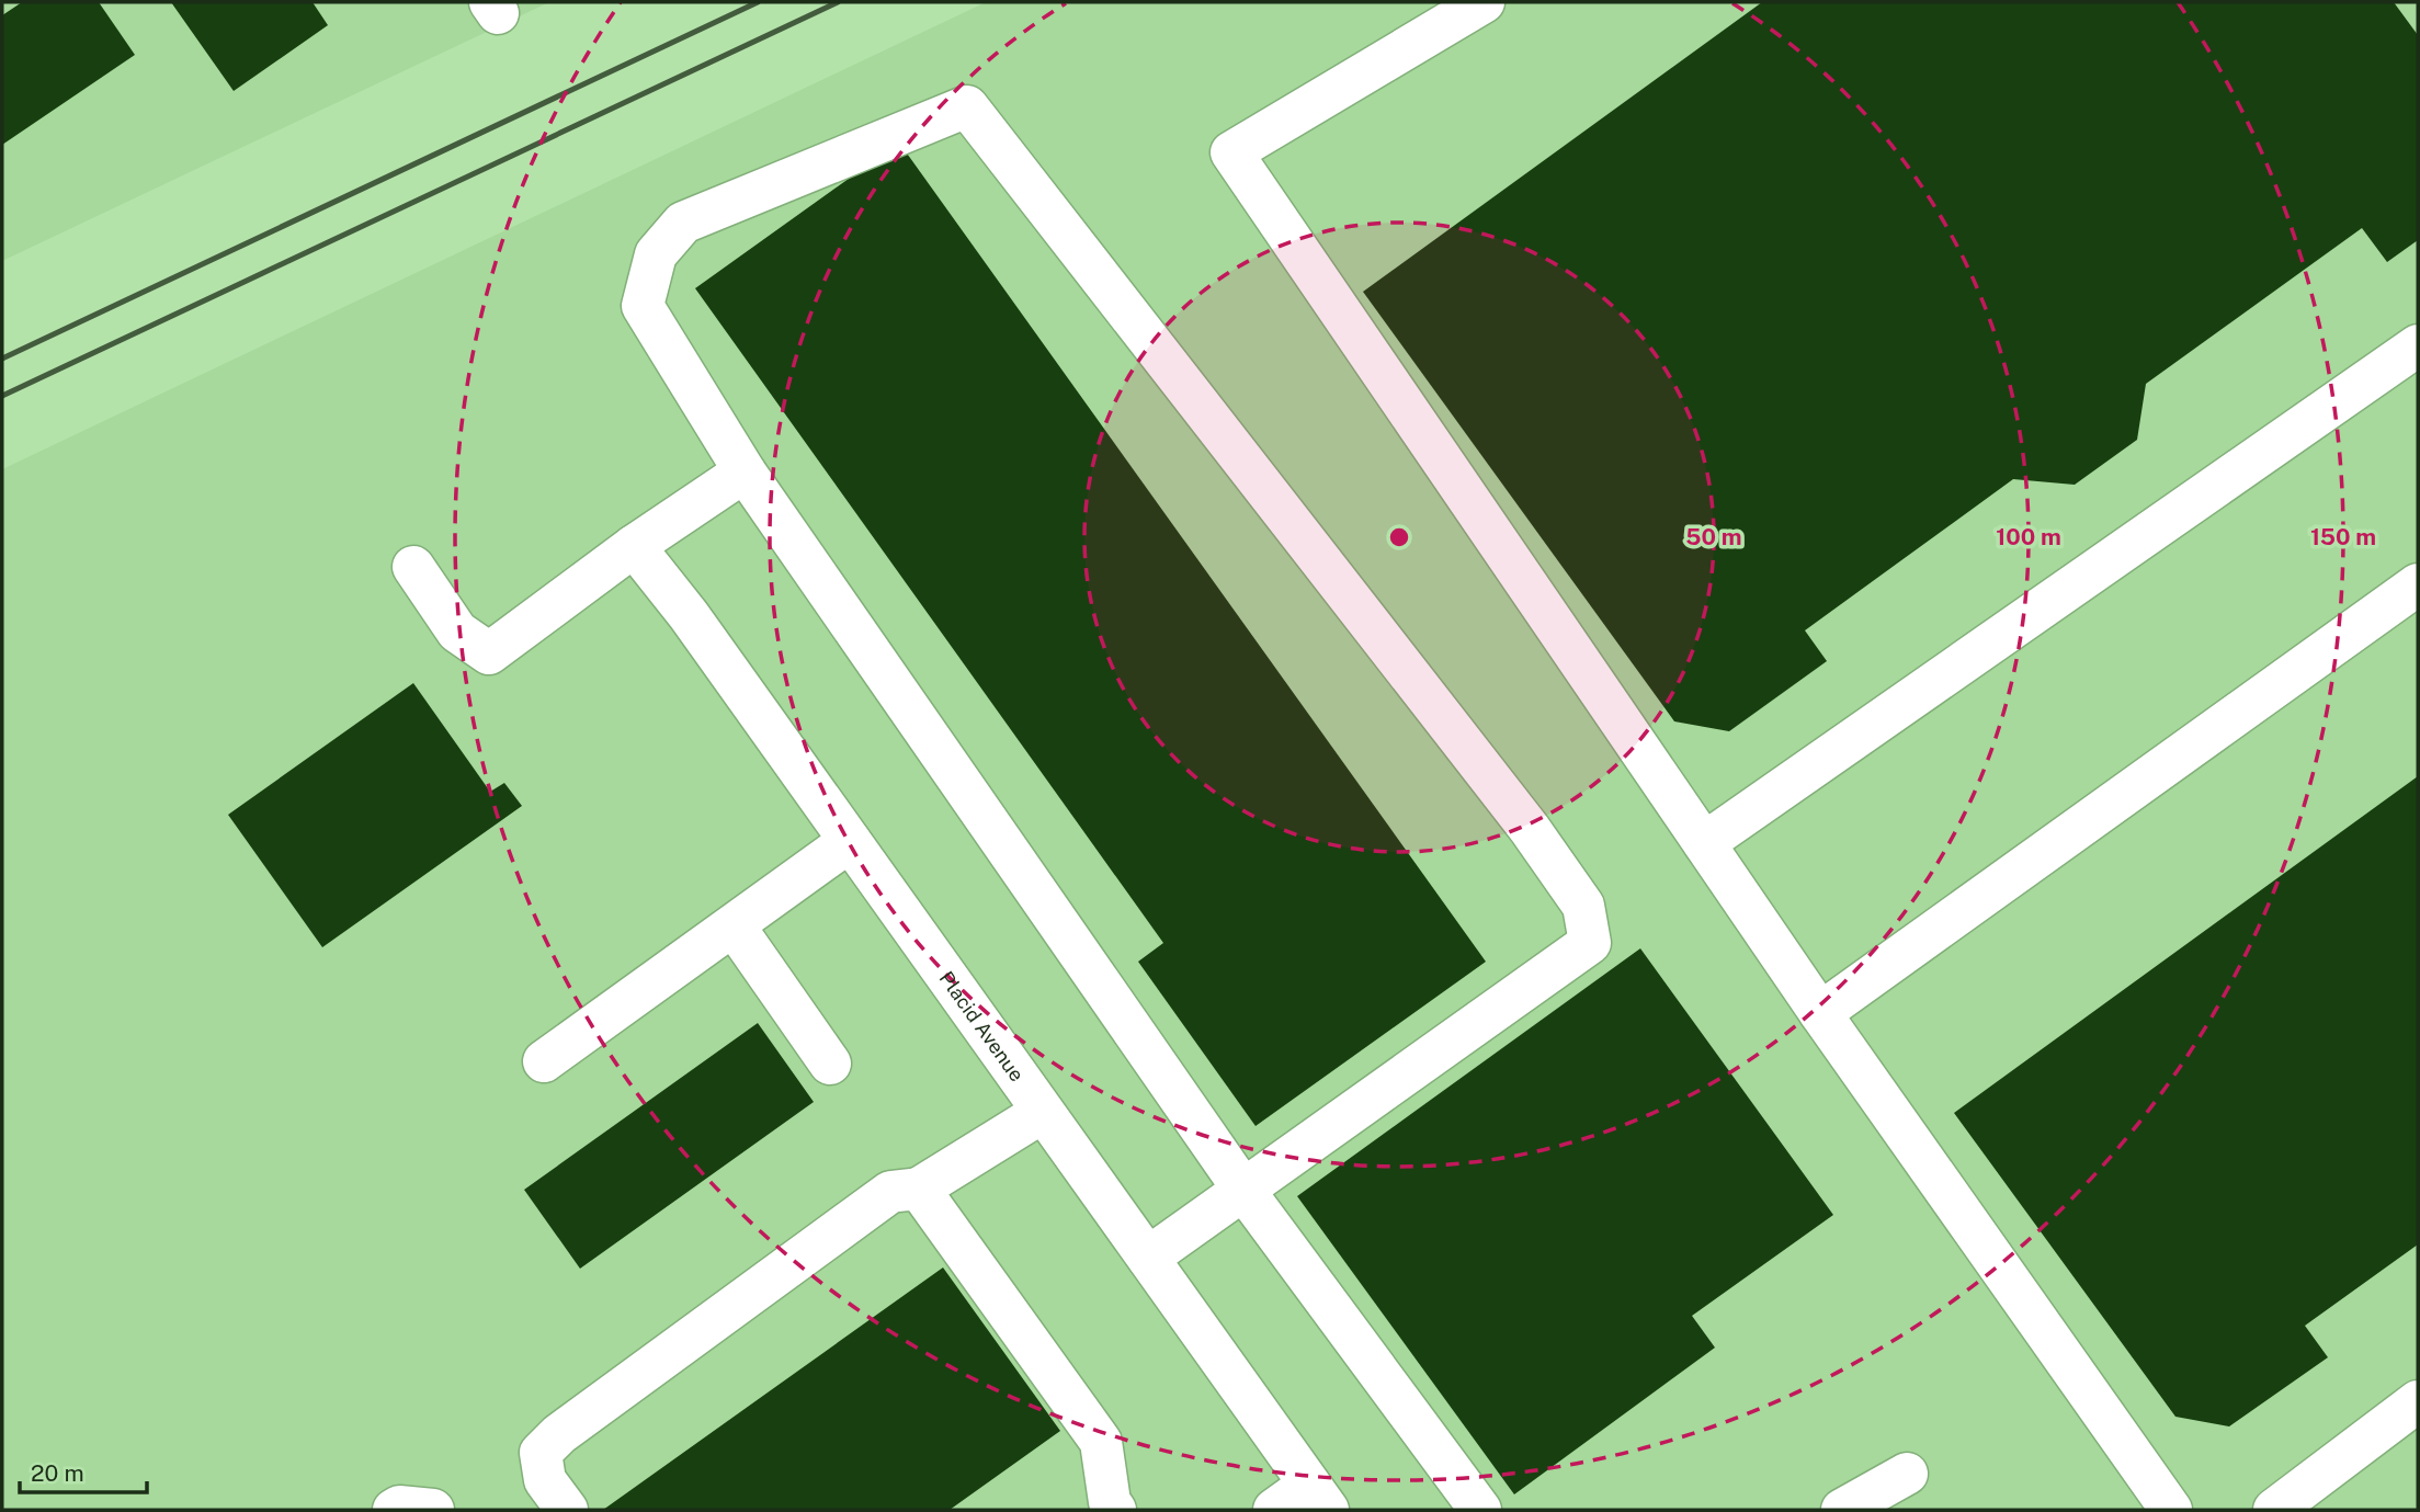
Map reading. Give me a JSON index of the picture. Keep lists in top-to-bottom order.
{
  "streets": {
    "street": ["Placid Avenue"]
  },
  "scale_bar": "20 m",
  "rings": ["50 m", "100 m", "150 m"]
}
